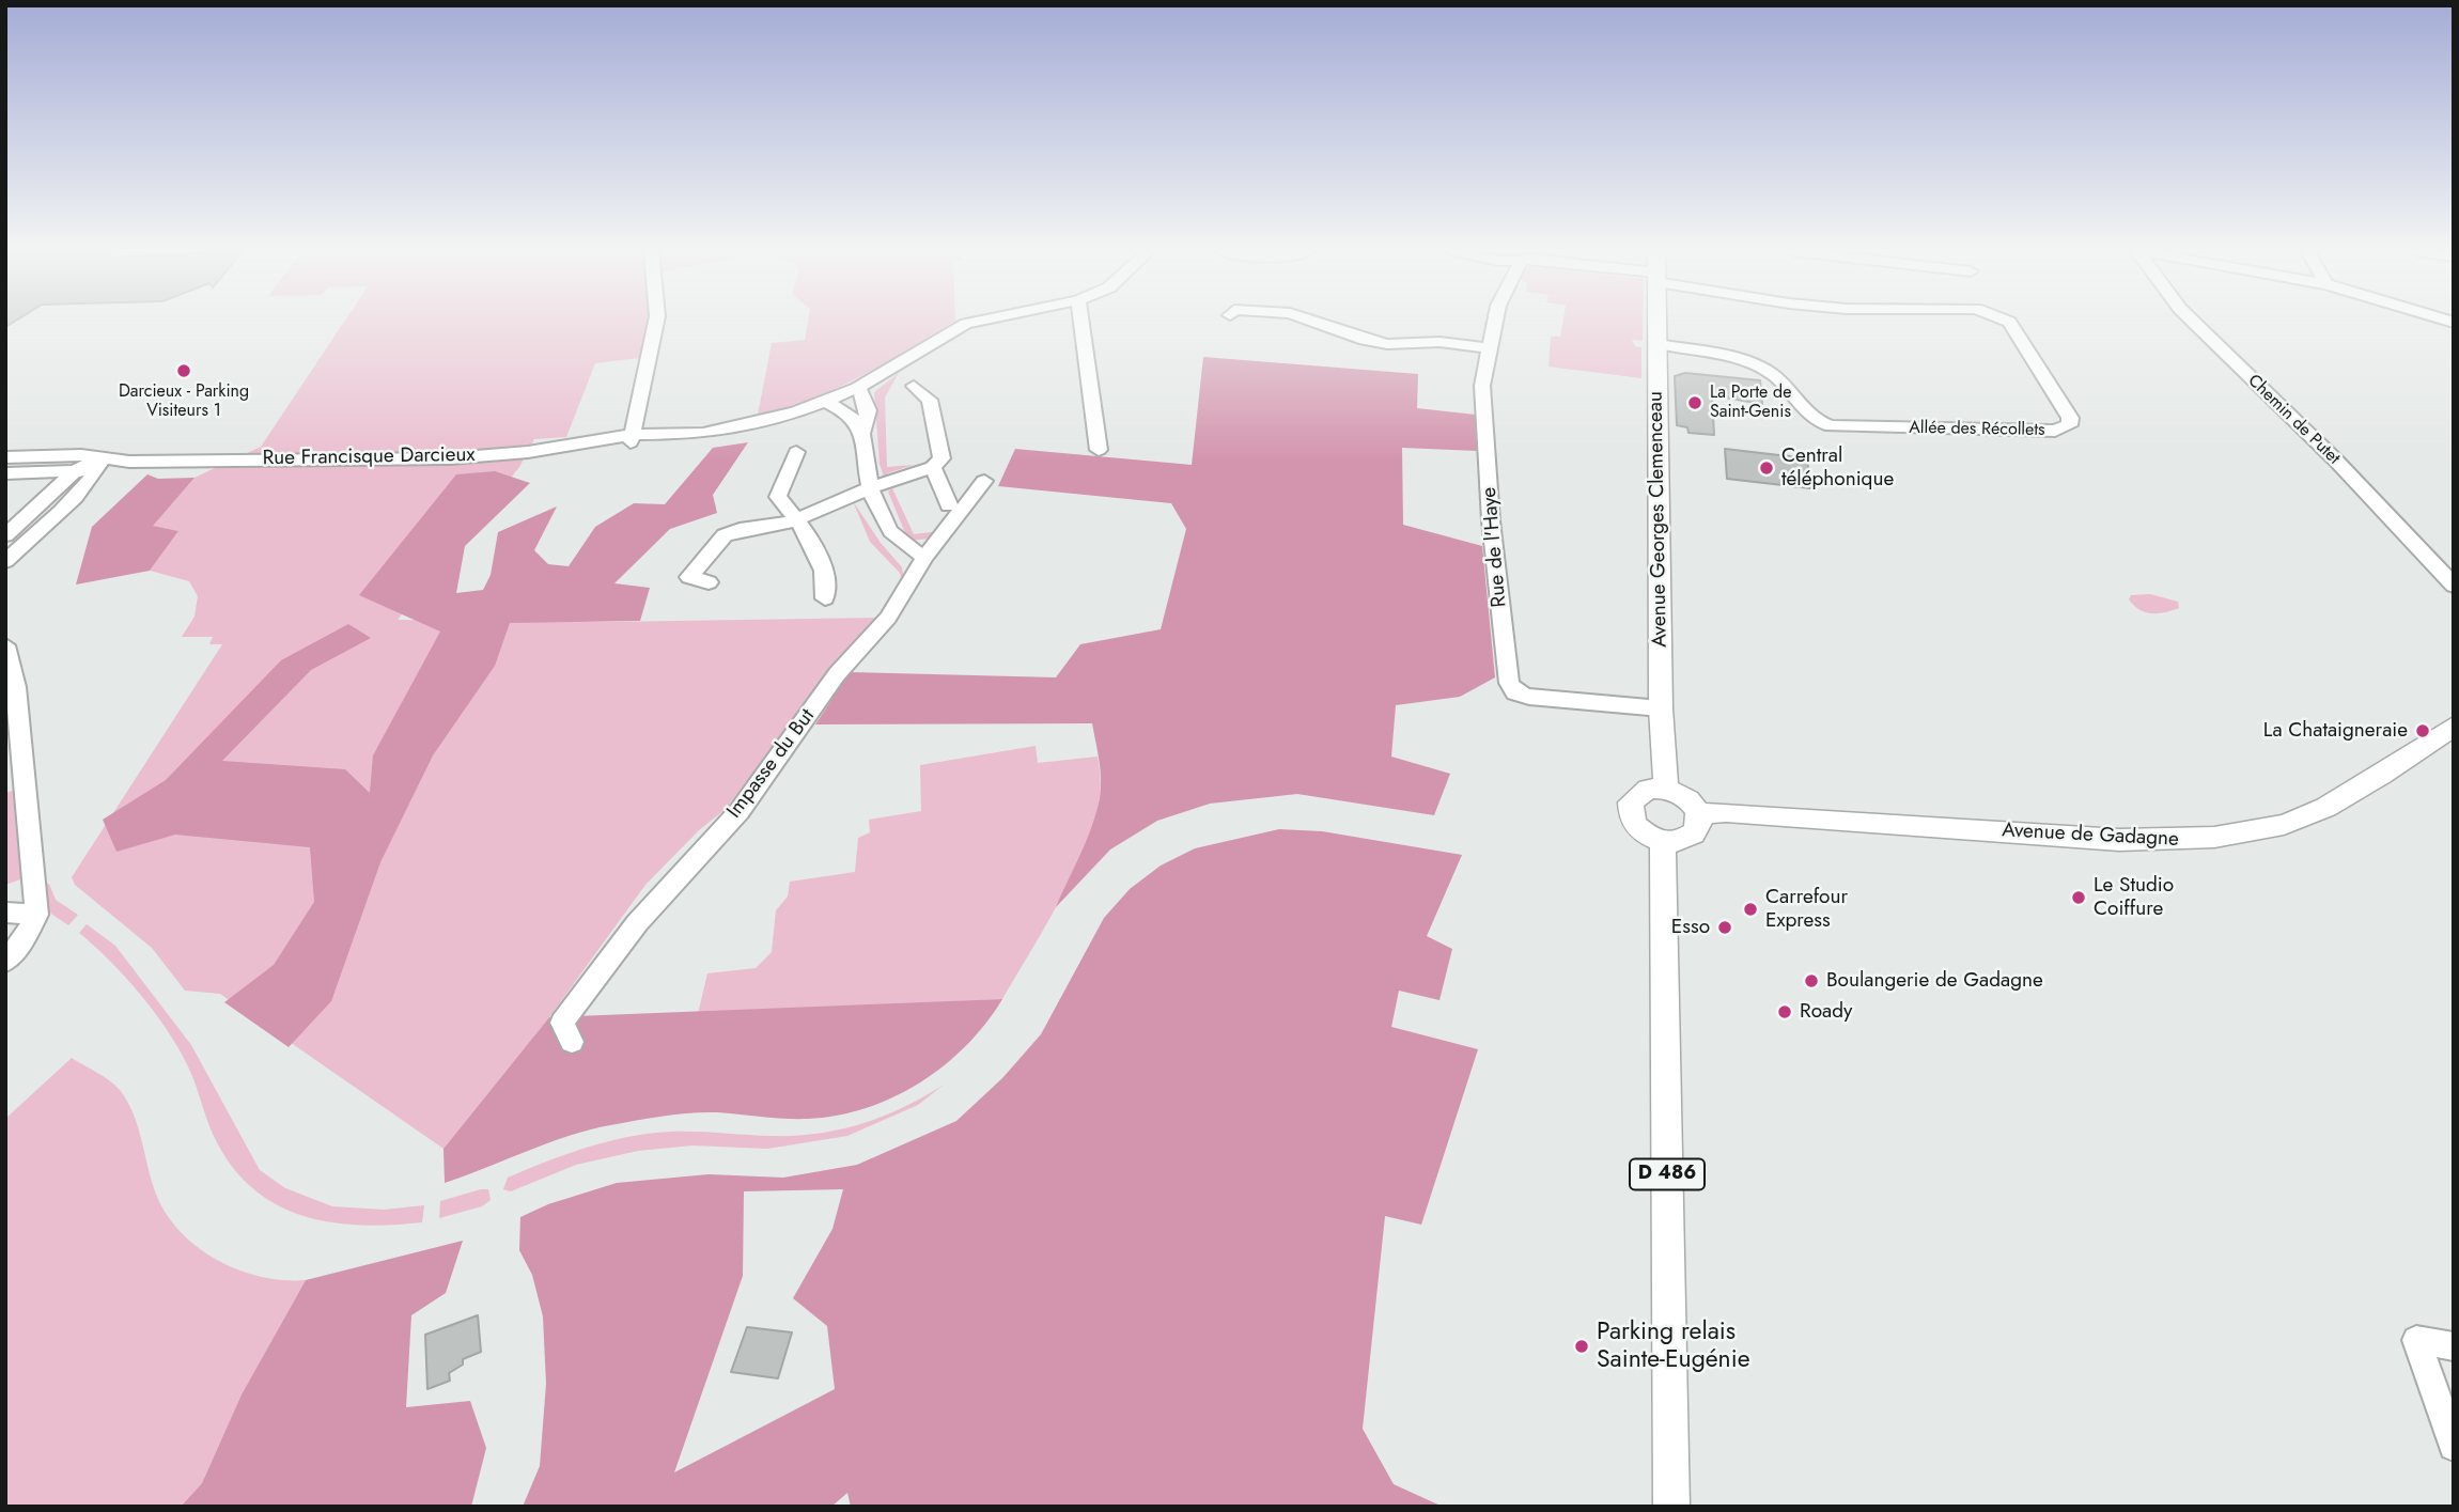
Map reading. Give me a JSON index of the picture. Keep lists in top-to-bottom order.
{
  "streets": {
    "main road": ["Avenue Georges Clemenceau", "Avenue de Gadagne", "D 486"],
    "street": [
      "Chemin de Putet",
      "Allée des Récollets",
      "Rue Francisque Darcieux",
      "Rue de l'Haye",
      "Impasse du But"
    ]
  },
  "crossings": [
    ["Allée des Récollets", "Avenue Georges Clemenceau"],
    ["Avenue Georges Clemenceau", "Rue de l'Haye"],
    ["Avenue Georges Clemenceau", "Avenue de Gadagne"],
    ["Avenue Georges Clemenceau", "D 486"],
    ["Avenue de Gadagne", "D 486"]
  ],
  "places": [
    "Darcieux - Parking Visiteurs 1",
    "La Porte de Saint-Genis",
    "Central téléphonique",
    "La Chataigneraie",
    "Le Studio Coiffure",
    "Carrefour Express",
    "Esso",
    "Boulangerie de Gadagne",
    "Roady",
    "Parking relais Sainte-Eugénie"
  ]
}
